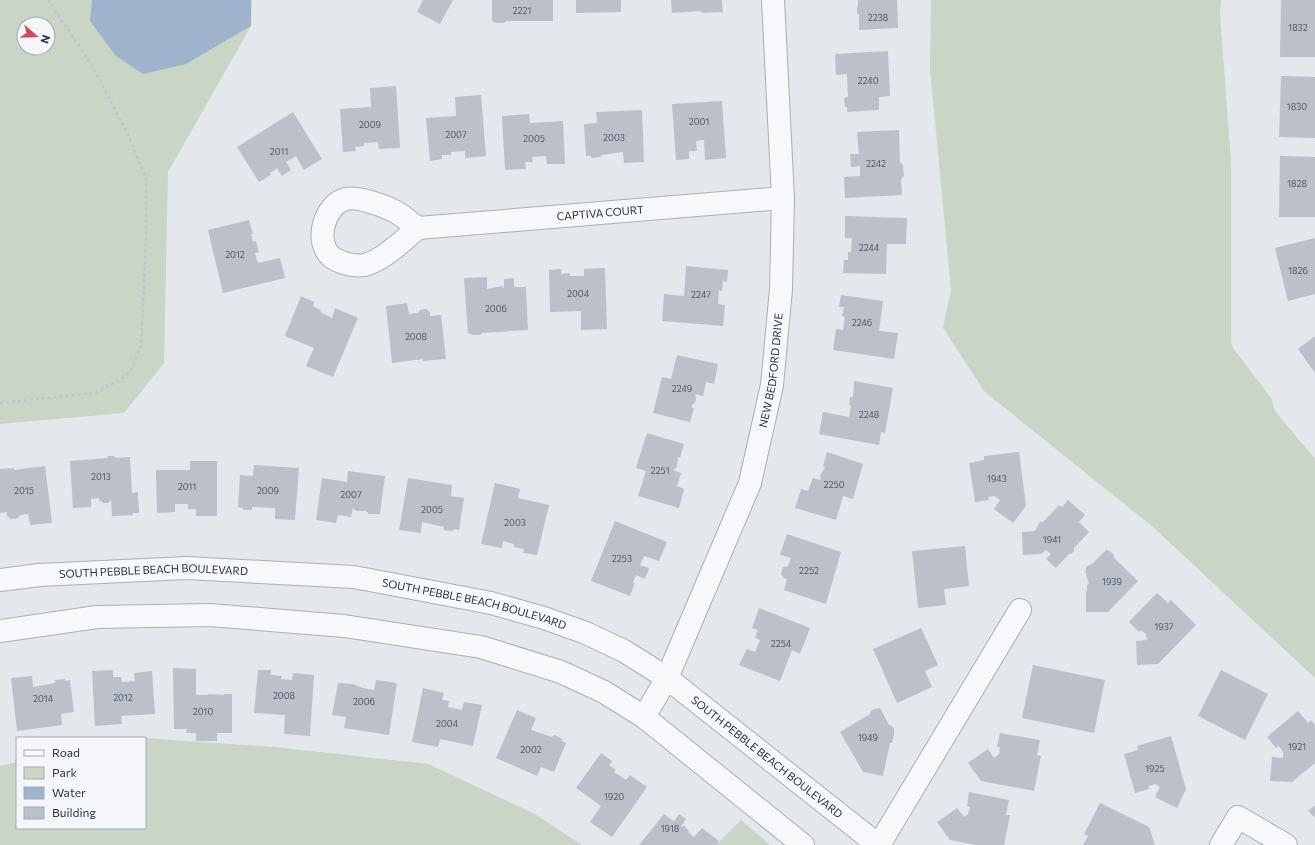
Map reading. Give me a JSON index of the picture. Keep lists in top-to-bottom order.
{
  "streets": {
    "street": ["CAPTIVA COURT", "NEW BEDFORD DRIVE", "SOUTH PEBBLE BEACH BOULEVARD"]
  },
  "crossings": [
    ["CAPTIVA COURT", "NEW BEDFORD DRIVE"],
    ["NEW BEDFORD DRIVE", "SOUTH PEBBLE BEACH BOULEVARD"]
  ],
  "house_numbers": [
    "2221",
    "2238",
    "1832",
    "2240",
    "1830",
    "2001",
    "2009",
    "2007",
    "2003",
    "2005",
    "2011",
    "2242",
    "1828",
    "2244",
    "2012",
    "1826",
    "2004",
    "2247",
    "2006",
    "2246",
    "2008",
    "2249",
    "2248",
    "2251",
    "2013",
    "1943",
    "2250",
    "2011",
    "2015",
    "2009",
    "2007",
    "2005",
    "2003",
    "1941",
    "2253",
    "2252",
    "1939",
    "1937",
    "2254",
    "2008",
    "2012",
    "2014",
    "2006",
    "2010",
    "2004",
    "1949",
    "1921",
    "2002",
    "1925",
    "1920",
    "1918"
  ],
  "legend": [
    "Road",
    "Park",
    "Water",
    "Building"
  ],
  "north": "right"
}
